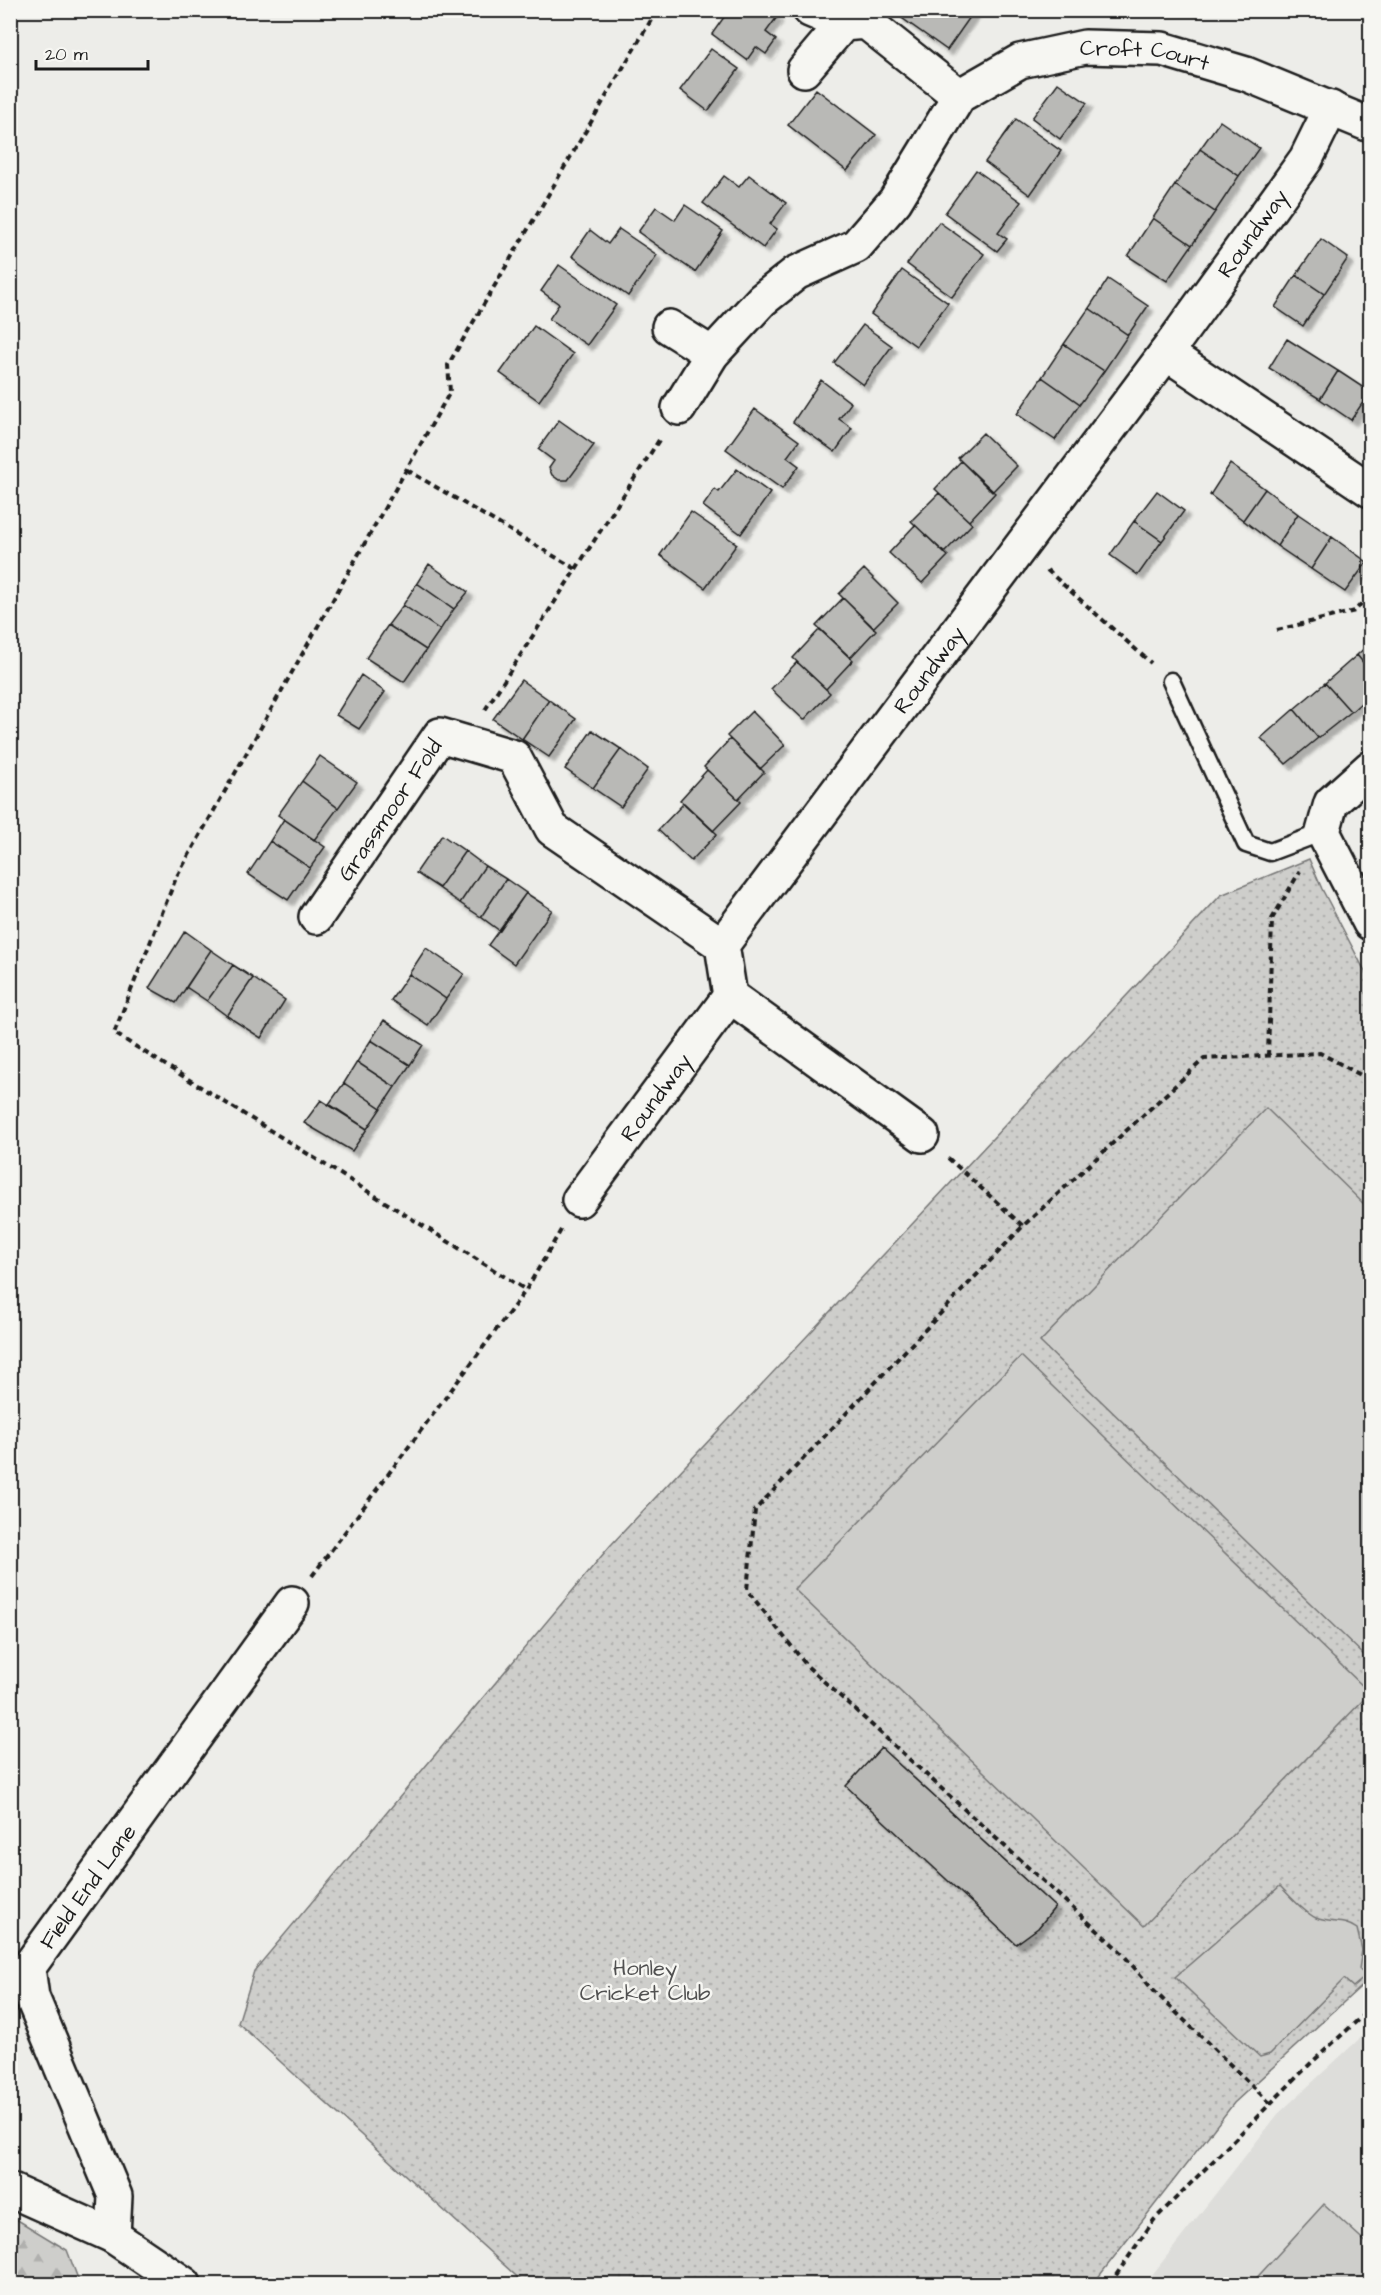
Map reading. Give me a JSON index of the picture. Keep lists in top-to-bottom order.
{
  "streets": {
    "street": [
      "Croft Court",
      "Roundway",
      "Grassmoor Fold",
      "Field End Lane"
    ]
  },
  "crossings": [
    ["Croft Court", "Roundway"],
    ["Roundway", "Grassmoor Fold"]
  ],
  "parks": ["Honley Cricket Club"],
  "scale_bar": "20 m"
}
